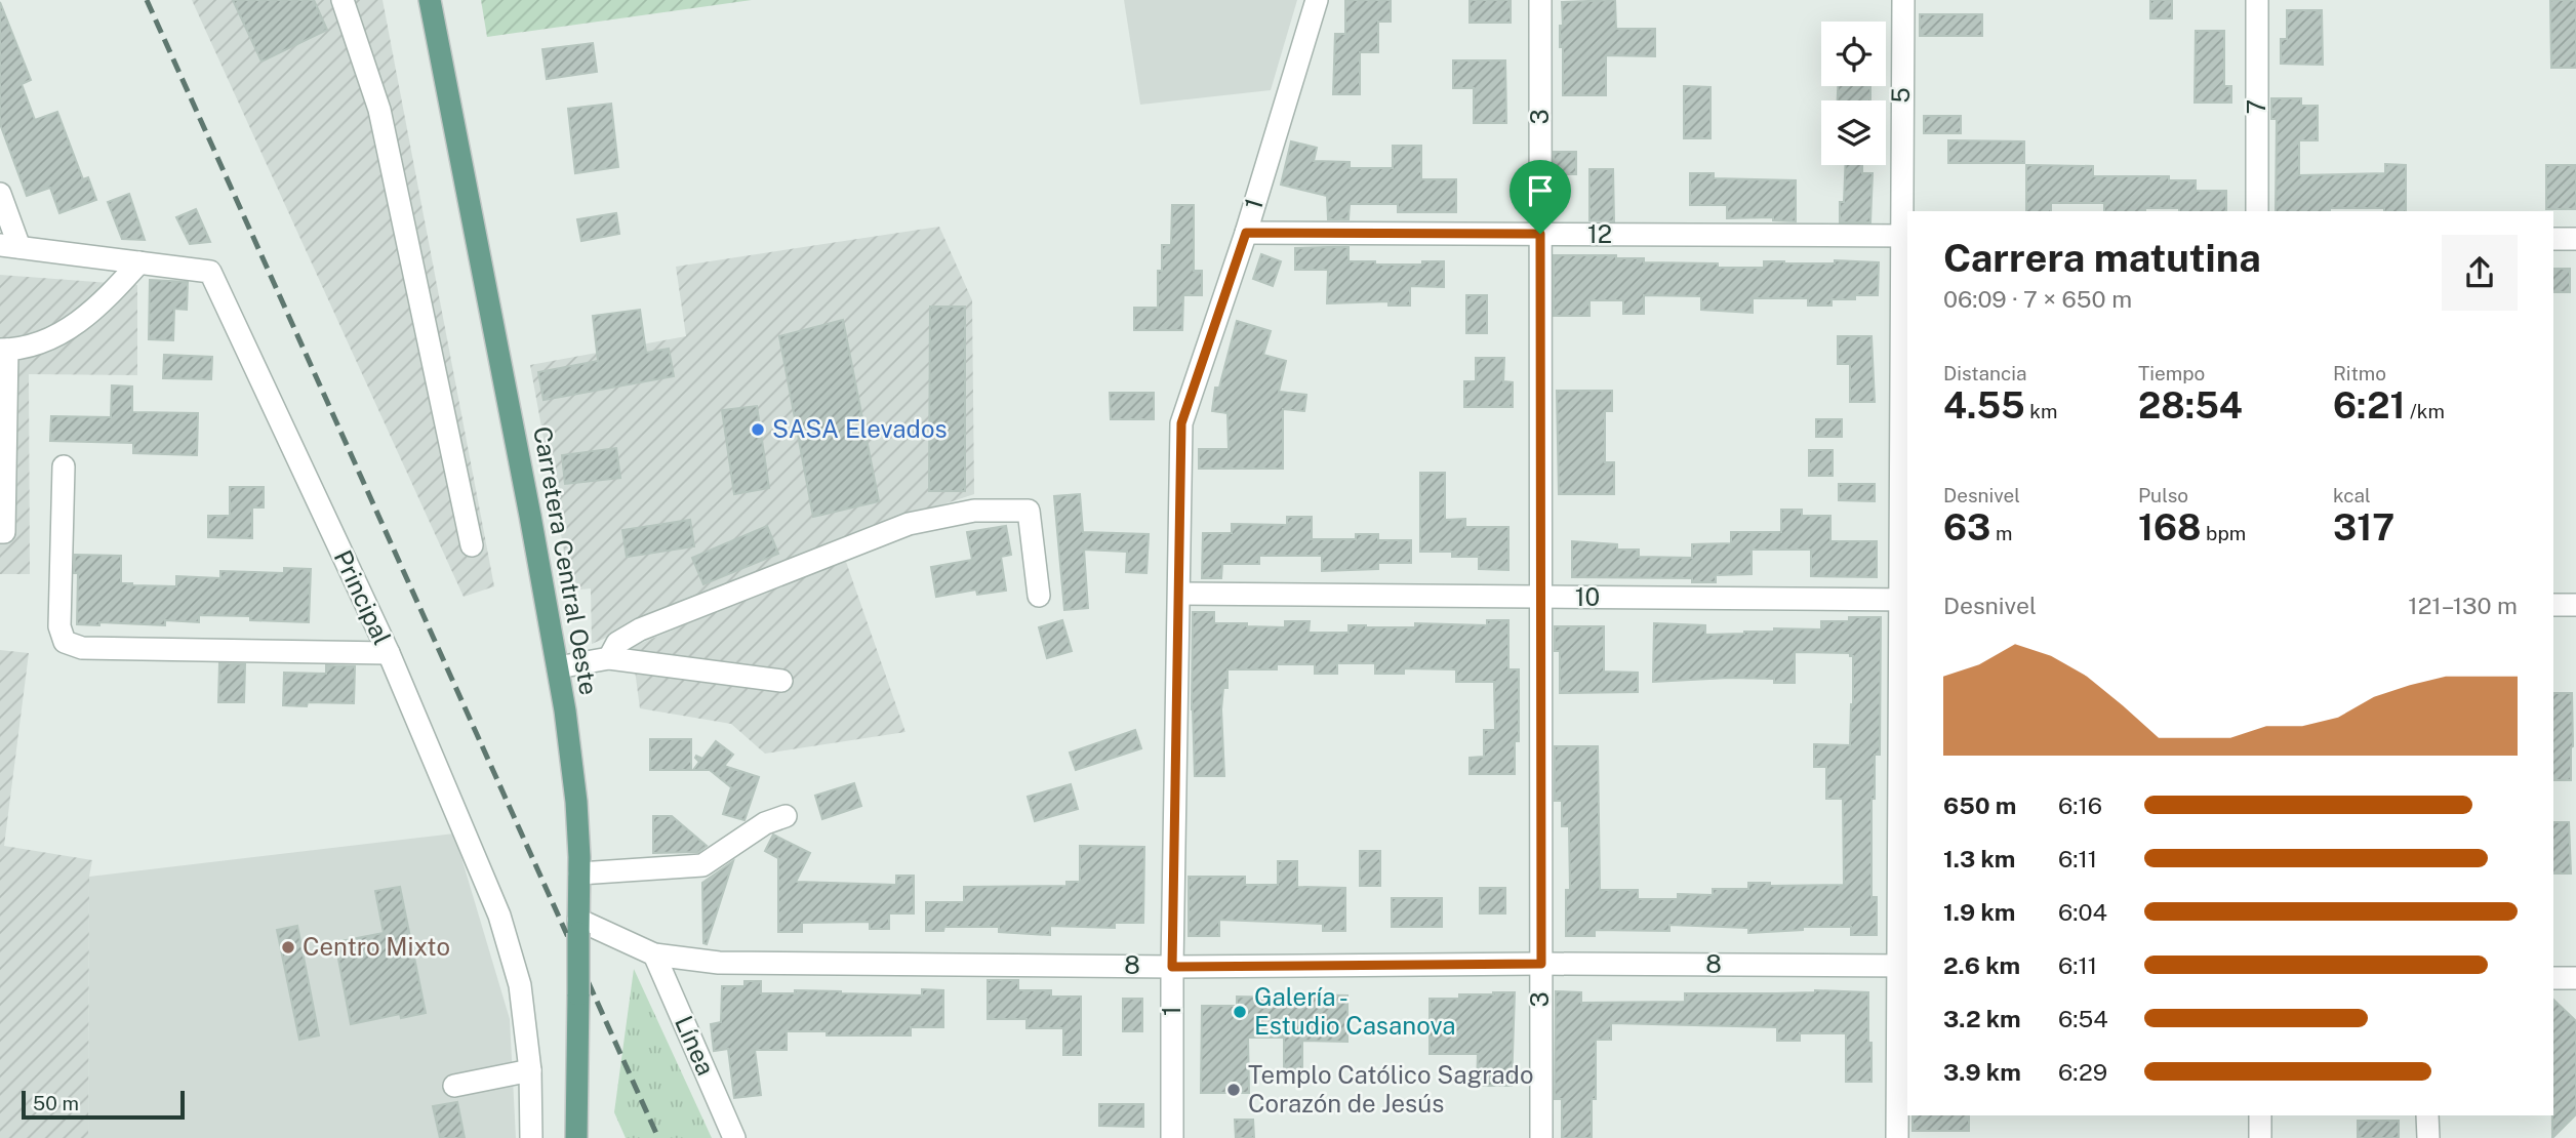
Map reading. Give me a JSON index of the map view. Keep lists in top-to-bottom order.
{
  "streets": {
    "main road": ["Carretera Central Oeste"],
    "street": [
      "5",
      "7",
      "3",
      "1",
      "12",
      "Principal",
      "10",
      "8",
      "Línea"
    ]
  },
  "crossings": [
    ["5", "12"],
    ["5", "10"],
    ["5", "8"],
    ["3", "12"],
    ["3", "10"],
    ["3", "8"],
    ["1", "12"],
    ["1", "10"],
    ["1", "8"],
    ["Carretera Central Oeste", "8"],
    ["8", "Línea"]
  ],
  "places": [
    "SASA Elevados",
    "Centro Mixto",
    "Galería - Estudio Casanova",
    "Templo Católico Sagrado Corazón de Jesús"
  ],
  "scale_bar": "50 m",
  "page": {
    "heading": ["Carrera matutina", "06:09 · 7 × 650 m"],
    "stats": [
      ["Distancia", "4.55 km"],
      ["Tiempo", "28:54"],
      ["Ritmo", "6:21 /km"],
      ["Desnivel", "63 m"],
      ["Pulso", "168 bpm"],
      ["kcal", "317"]
    ],
    "chart": ["Desnivel", "121–130 m"],
    "list": [
      {
        "name": "650 m",
        "note": "6:16"
      },
      {
        "name": "1.3 km",
        "note": "6:11"
      },
      {
        "name": "1.9 km",
        "note": "6:04"
      },
      {
        "name": "2.6 km",
        "note": "6:11"
      },
      {
        "name": "3.2 km",
        "note": "6:54"
      },
      {
        "name": "3.9 km",
        "note": "6:29"
      }
    ],
    "scale": "50 m"
  }
}
